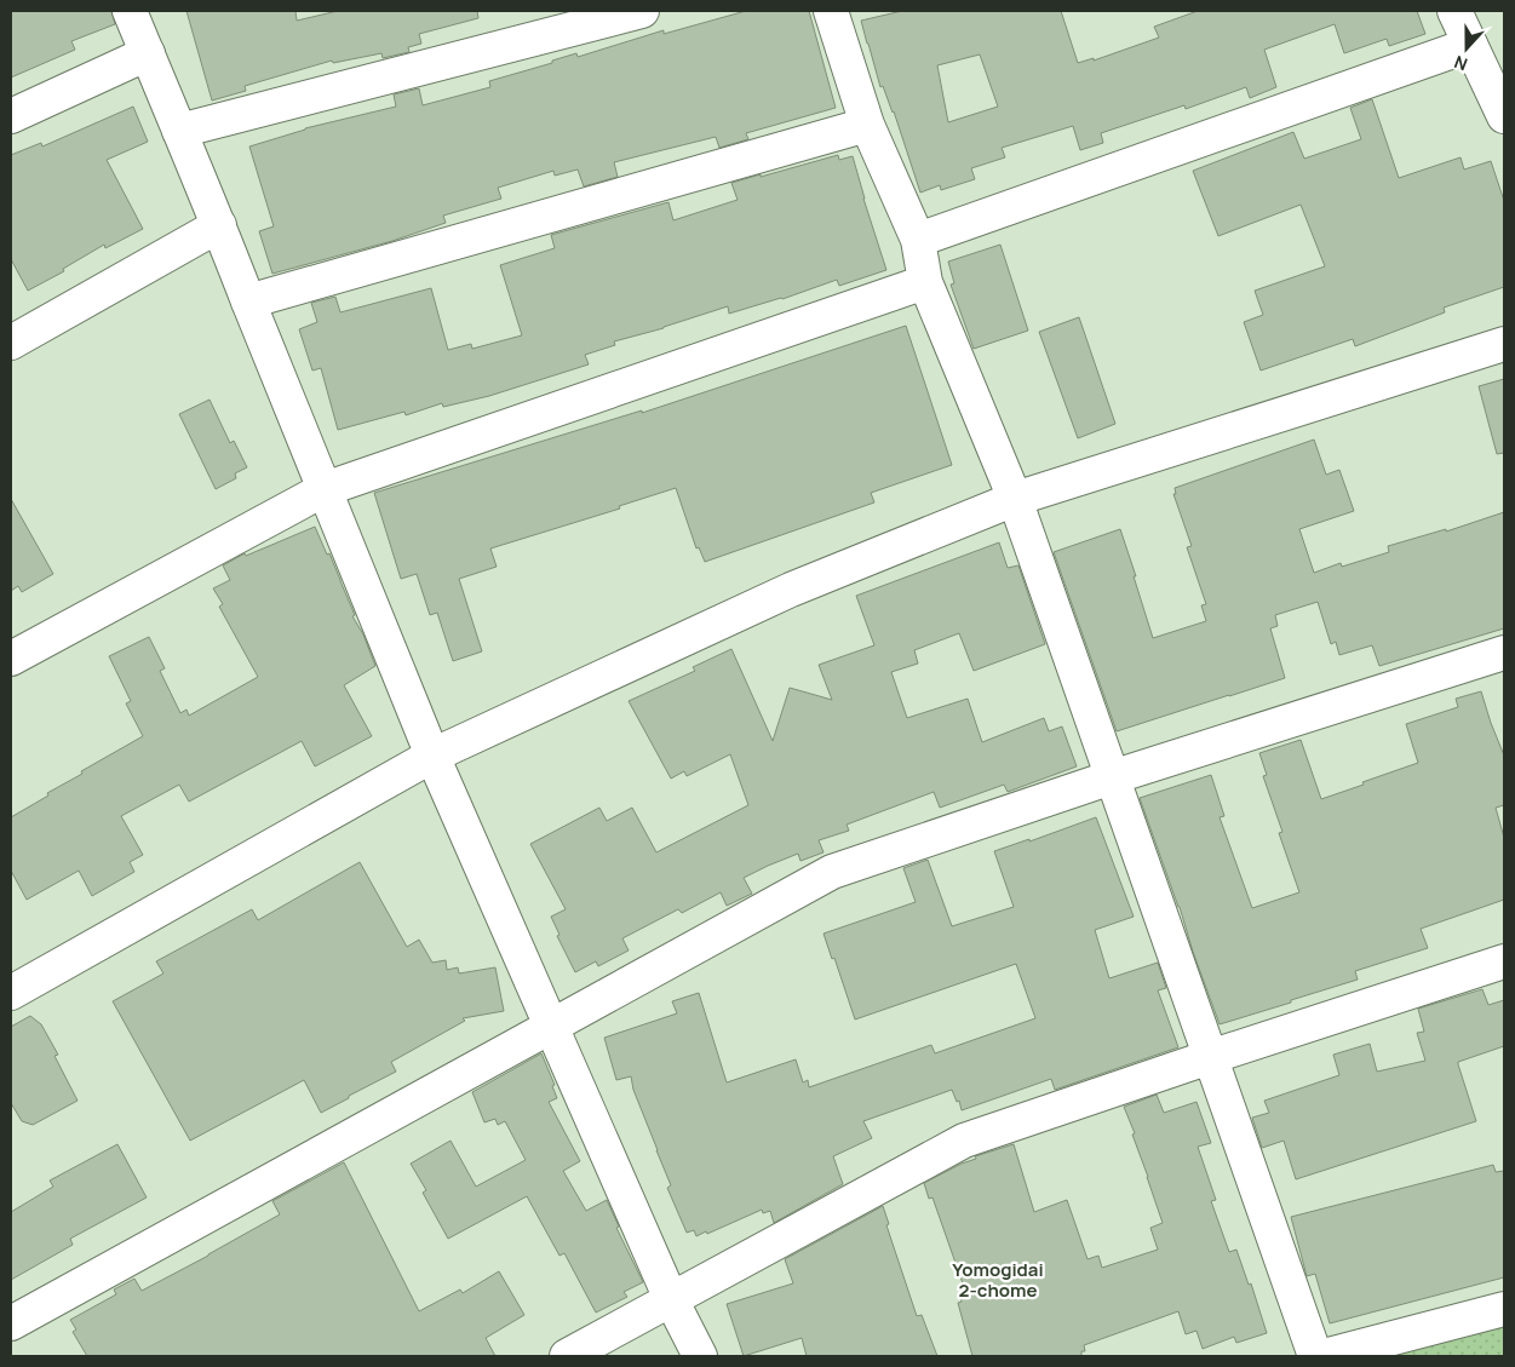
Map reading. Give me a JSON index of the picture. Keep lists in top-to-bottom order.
{
  "districts": ["Yomogidai 2-chome"],
  "north": "bottom"
}
